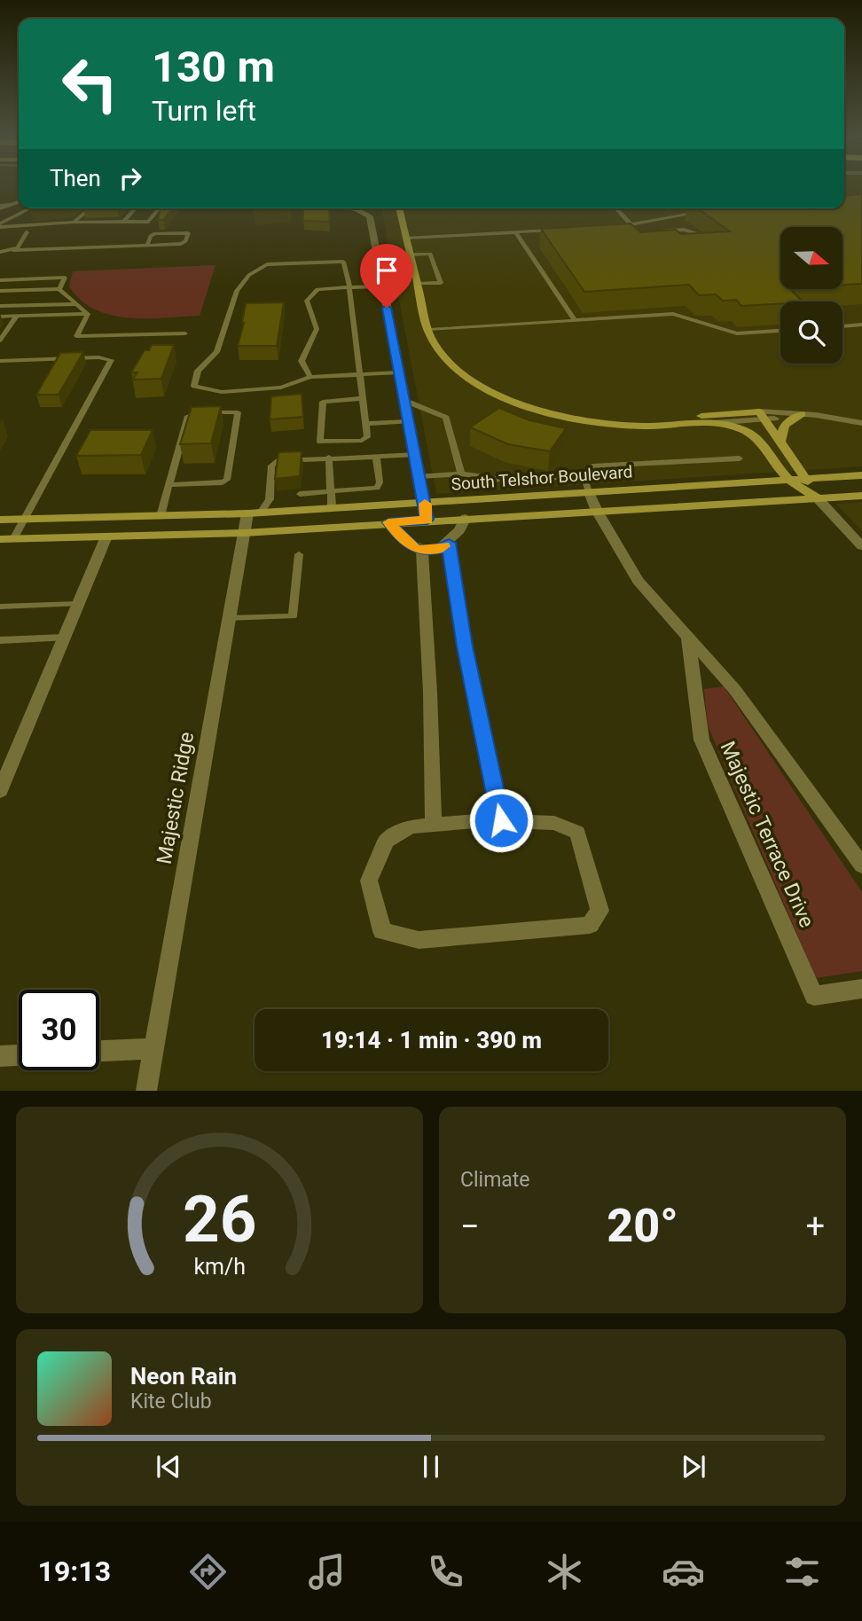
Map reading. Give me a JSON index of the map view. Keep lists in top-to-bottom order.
{
  "streets": {
    "main road": ["South Telshor Boulevard"],
    "street": ["Majestic Ridge", "Majestic Terrace Drive"]
  },
  "crossings": [
    ["South Telshor Boulevard", "Majestic Ridge"]
  ],
  "north": "right",
  "page": {
    "turn": ["130 m", "Turn left"],
    "then": "Then",
    "limit": "30",
    "trip": "19:14 · 1 min · 390 m",
    "tile": "Climate",
    "heat": ["−", "20°", "+"],
    "song": ["Neon Rain", "Kite Club"],
    "tabs": "19:13",
    "gauge": ["26", "km/h"]
  }
}
